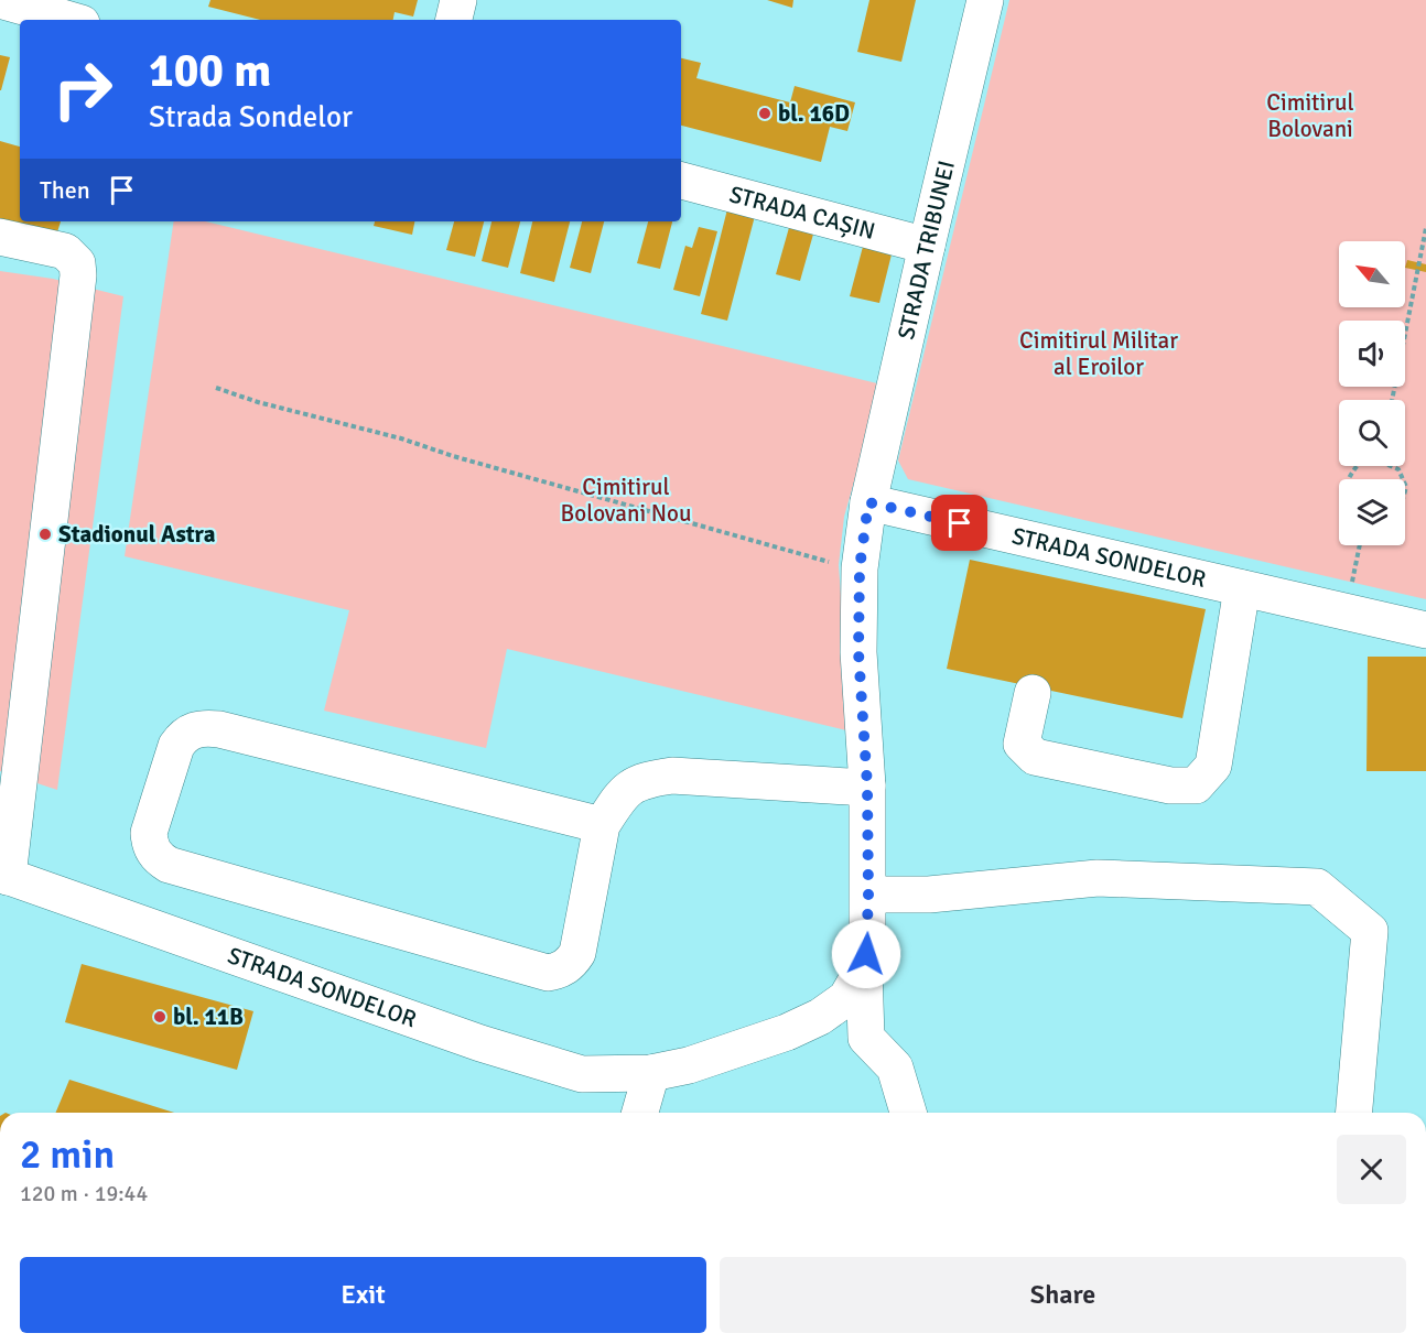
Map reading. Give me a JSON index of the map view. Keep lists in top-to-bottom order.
{
  "streets": {
    "street": ["STRADA CAȘIN", "STRADA TRIBUNEI", "STRADA SONDELOR"]
  },
  "crossings": [
    ["STRADA CAȘIN", "STRADA TRIBUNEI"],
    ["STRADA TRIBUNEI", "STRADA SONDELOR"]
  ],
  "parks": ["Cimitirul Bolovani", "Cimitirul Militar al Eroilor", "Cimitirul Bolovani Nou"],
  "places": ["bl. 16D", "Stadionul Astra", "bl. 11B"],
  "north": "top left",
  "page": {
    "turn": ["100 m", "Strada Sondelor"],
    "then": "Then",
    "heading": ["2 min", "120 m · 19:44"],
    "buttons": ["Exit", "Share"]
  }
}
